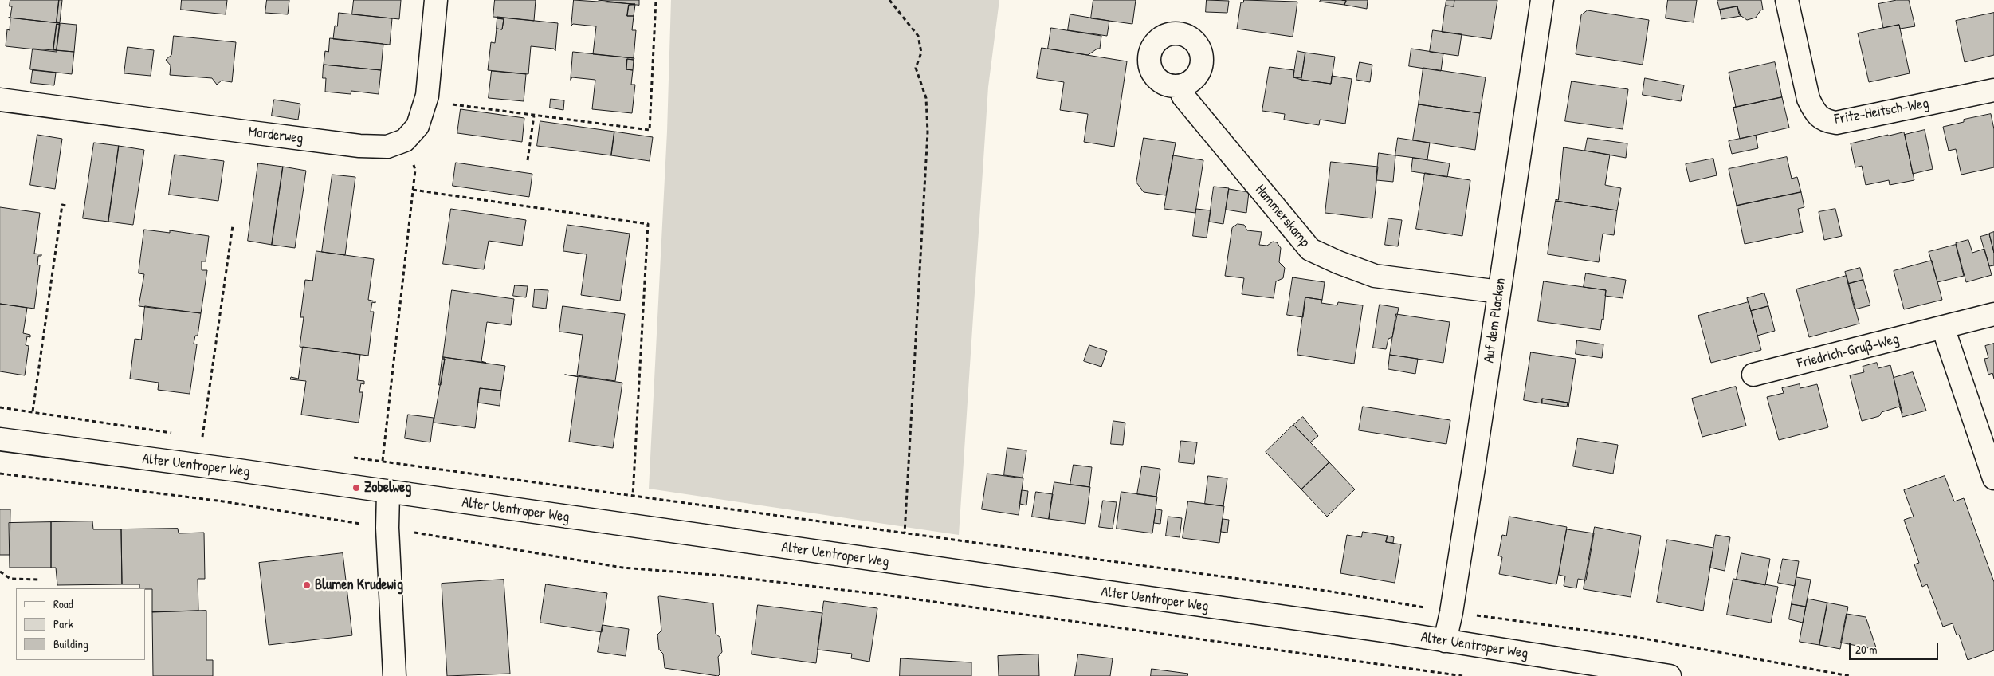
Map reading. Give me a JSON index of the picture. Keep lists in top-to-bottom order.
{
  "streets": {
    "street": [
      "Fritz-Heitsch-Weg",
      "Marderweg",
      "Hammerskamp",
      "Auf dem Placken",
      "Friedrich-Gruß-Weg",
      "Alter Uentroper Weg"
    ]
  },
  "crossings": [
    ["Hammerskamp", "Auf dem Placken"],
    ["Auf dem Placken", "Alter Uentroper Weg"]
  ],
  "places": ["Zobelweg", "Blumen Krudewig"],
  "legend": ["Road", "Park", "Building"],
  "scale_bar": "20 m"
}
